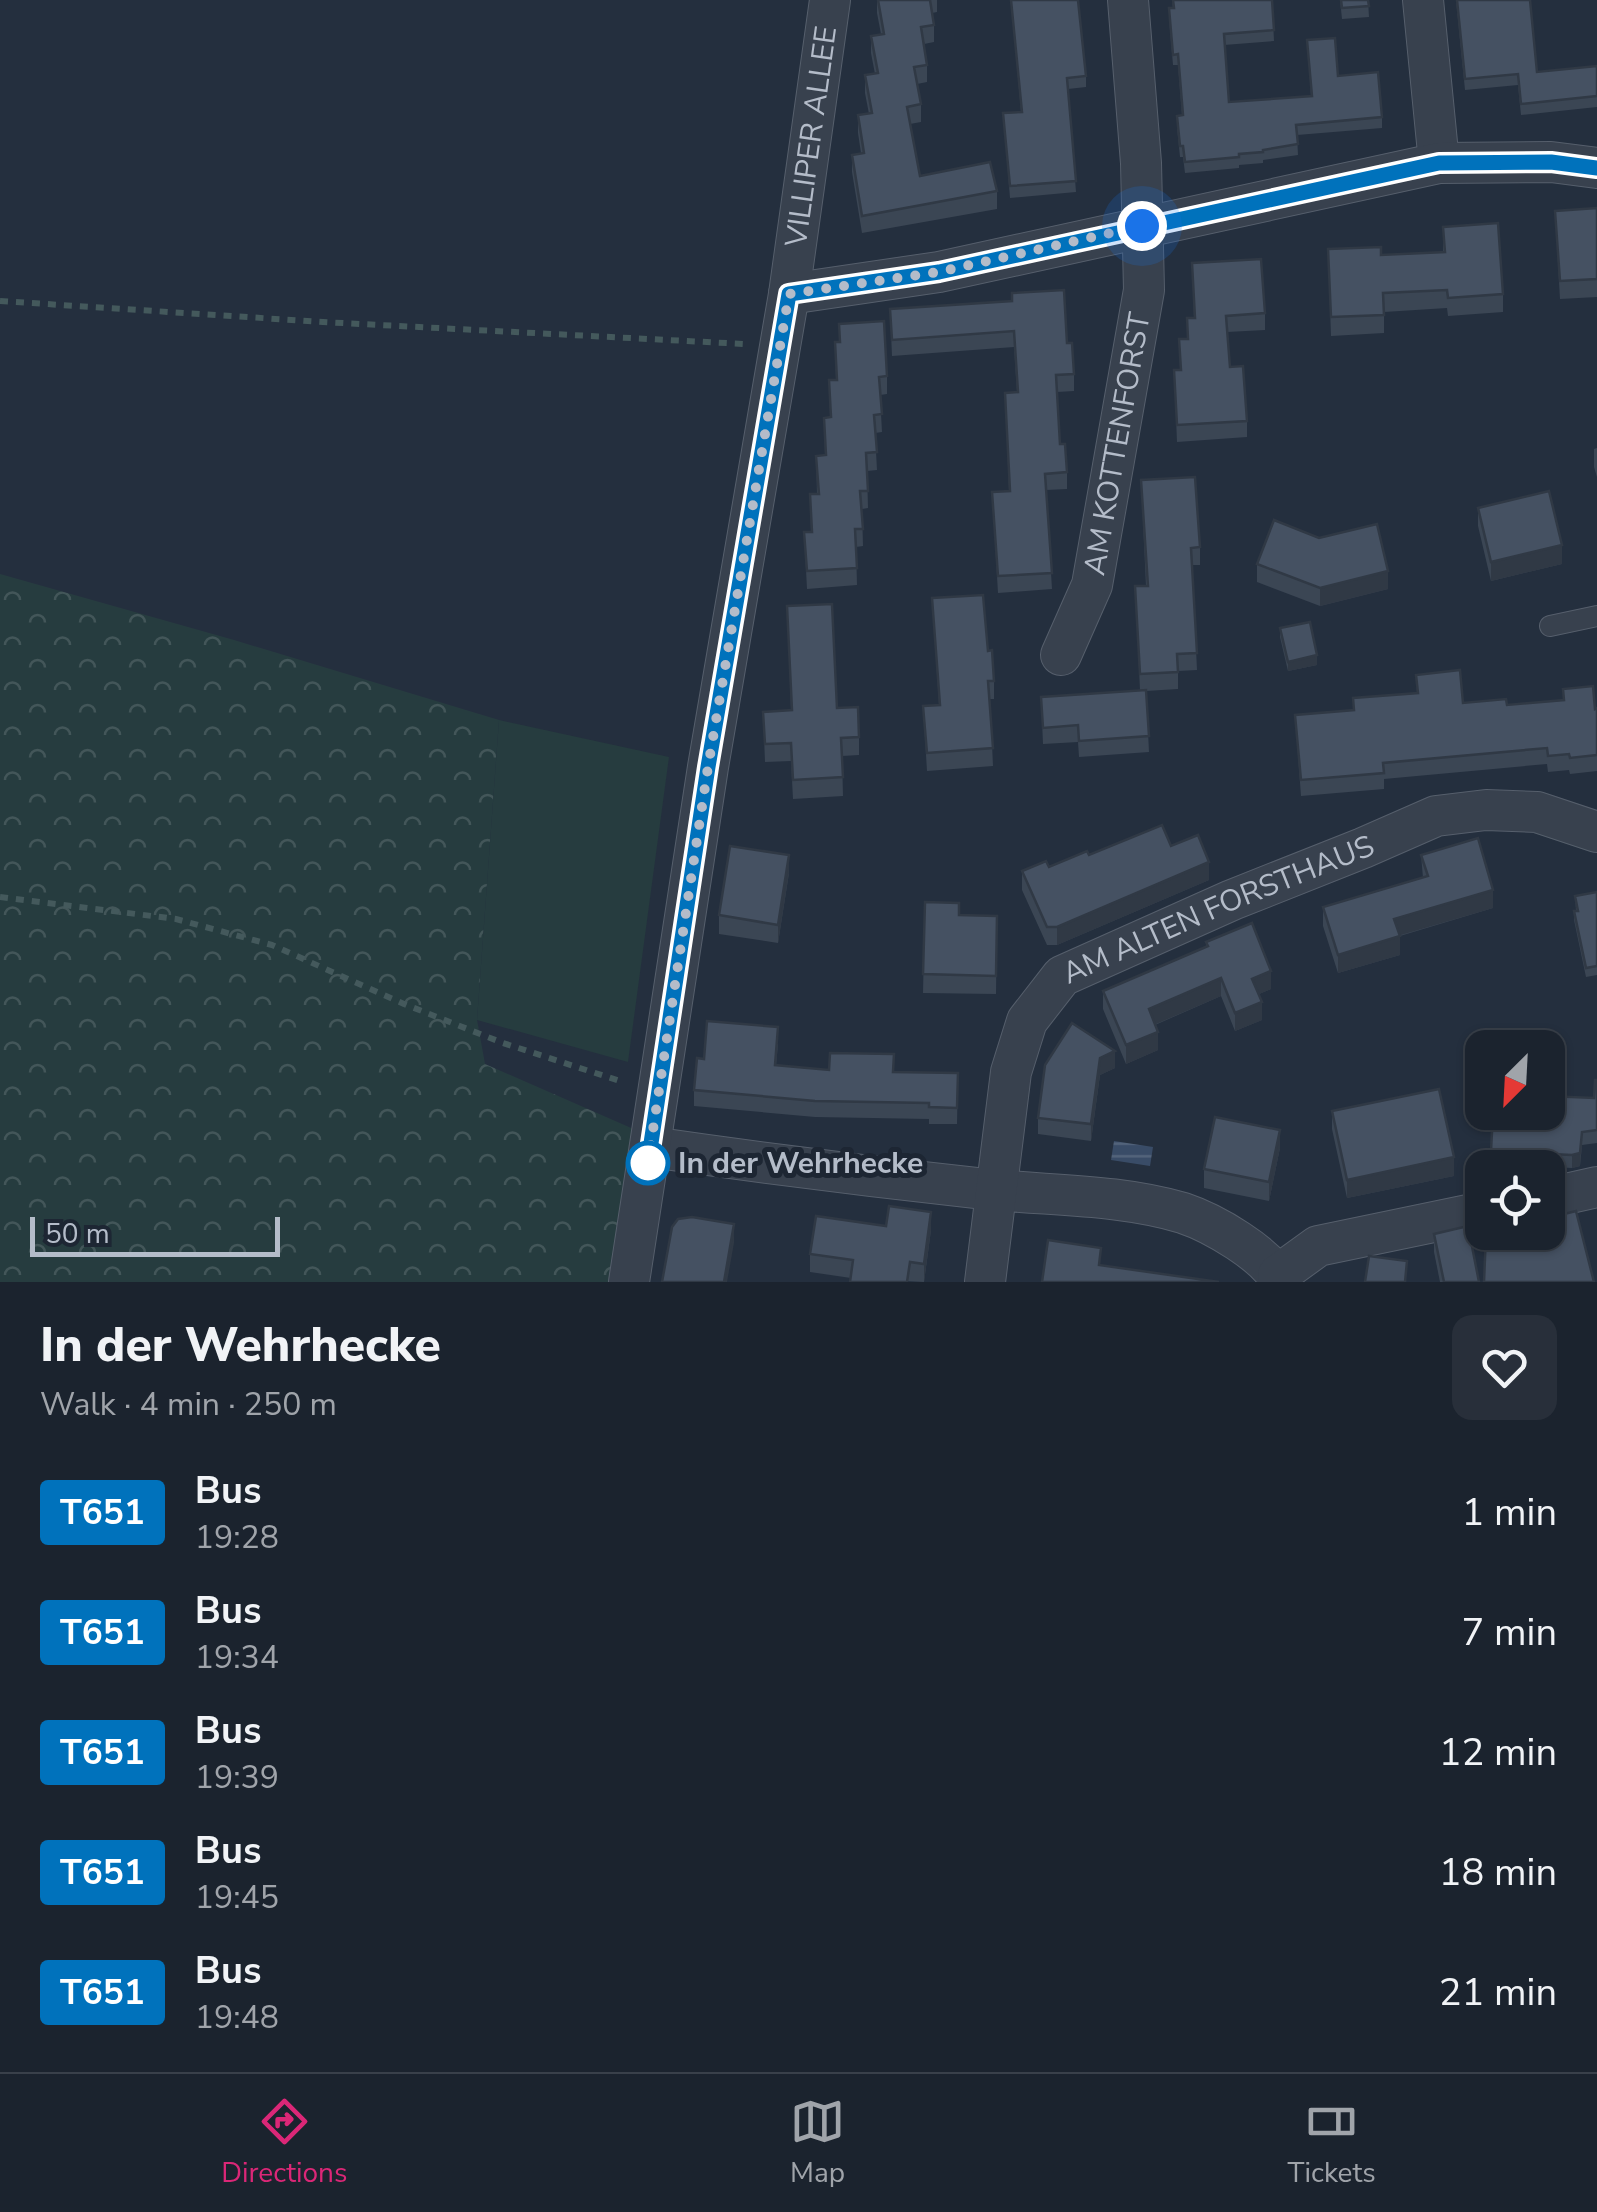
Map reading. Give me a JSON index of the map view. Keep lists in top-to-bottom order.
{
  "streets": {
    "street": ["VILLIPER ALLEE", "AM KOTTENFORST", "AM ALTEN FORSTHAUS"]
  },
  "places": ["In der Wehrhecke"],
  "lines": ["bus line T651"],
  "scale_bar": "50 m",
  "north": "bottom left",
  "page": {
    "scale": "50 m",
    "heading": ["In der Wehrhecke", "Walk · 4 min · 250 m"],
    "list": [
      {
        "mark": "T651",
        "name": "Bus",
        "note": "19:28",
        "value": "1 min"
      },
      {
        "mark": "T651",
        "name": "Bus",
        "note": "19:34",
        "value": "7 min"
      },
      {
        "mark": "T651",
        "name": "Bus",
        "note": "19:39",
        "value": "12 min"
      },
      {
        "mark": "T651",
        "name": "Bus",
        "note": "19:45",
        "value": "18 min"
      },
      {
        "mark": "T651",
        "name": "Bus",
        "note": "19:48",
        "value": "21 min"
      }
    ],
    "tabs": ["Directions", "Map", "Tickets"]
  }
}
